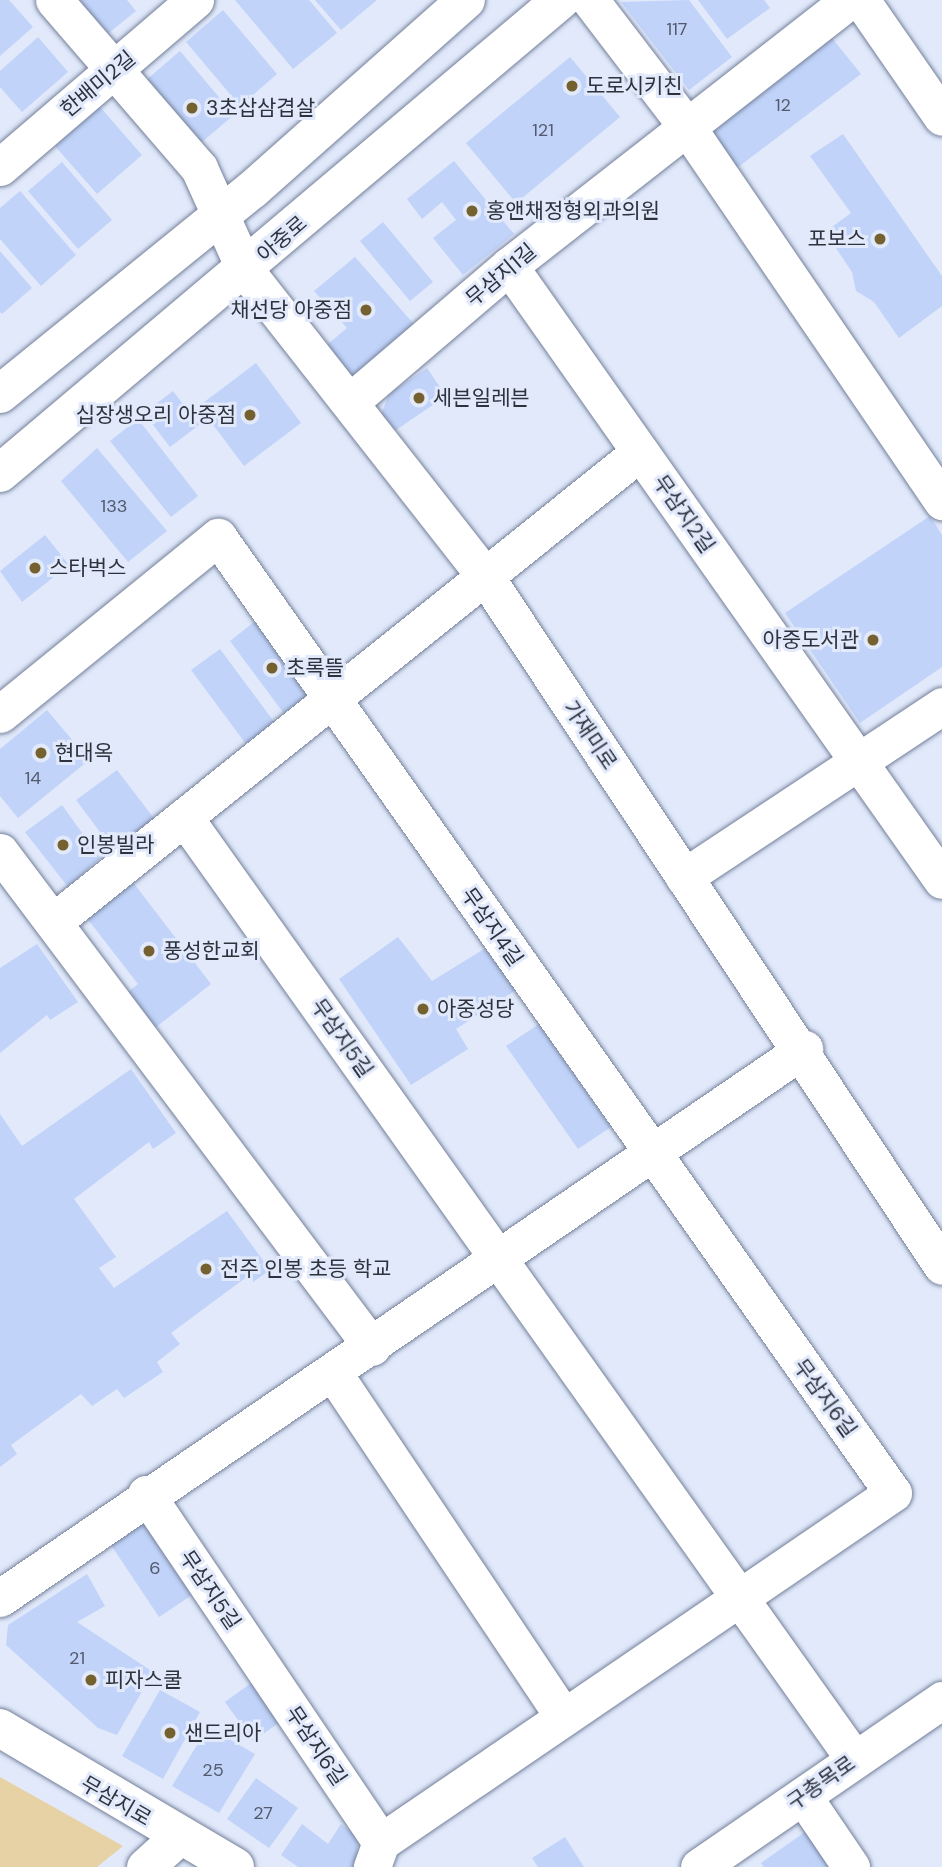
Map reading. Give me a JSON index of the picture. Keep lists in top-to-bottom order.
{
  "streets": {
    "street": [
      "한배미2길",
      "아중로",
      "무삼지1길",
      "무삼지2길",
      "가재미로",
      "무삼지4길",
      "무삼지5길",
      "무삼지6길",
      "구총목로",
      "무삼지로"
    ]
  },
  "crossings": [
    ["한배미2길", "가재미로"],
    ["아중로", "가재미로"],
    ["무삼지1길", "무삼지2길"],
    ["무삼지1길", "가재미로"],
    ["무삼지4길", "무삼지6길"],
    ["무삼지5길", "무삼지6길"]
  ],
  "places": [
    "도로시키친",
    "3초삽삼겹살",
    "홍앤채정형외과의원",
    "포보스",
    "채선당 아중점",
    "세븐일레븐",
    "십장생오리 아중점",
    "스타벅스",
    "아중도서관",
    "초록뜰",
    "현대옥",
    "인봉빌라",
    "풍성한교회",
    "아중성당",
    "전주 인봉 초등 학교",
    "피자스쿨",
    "샌드리아"
  ],
  "house_numbers": [
    "117",
    "12",
    "121",
    "133",
    "14",
    "6",
    "21",
    "25",
    "27"
  ]
}
